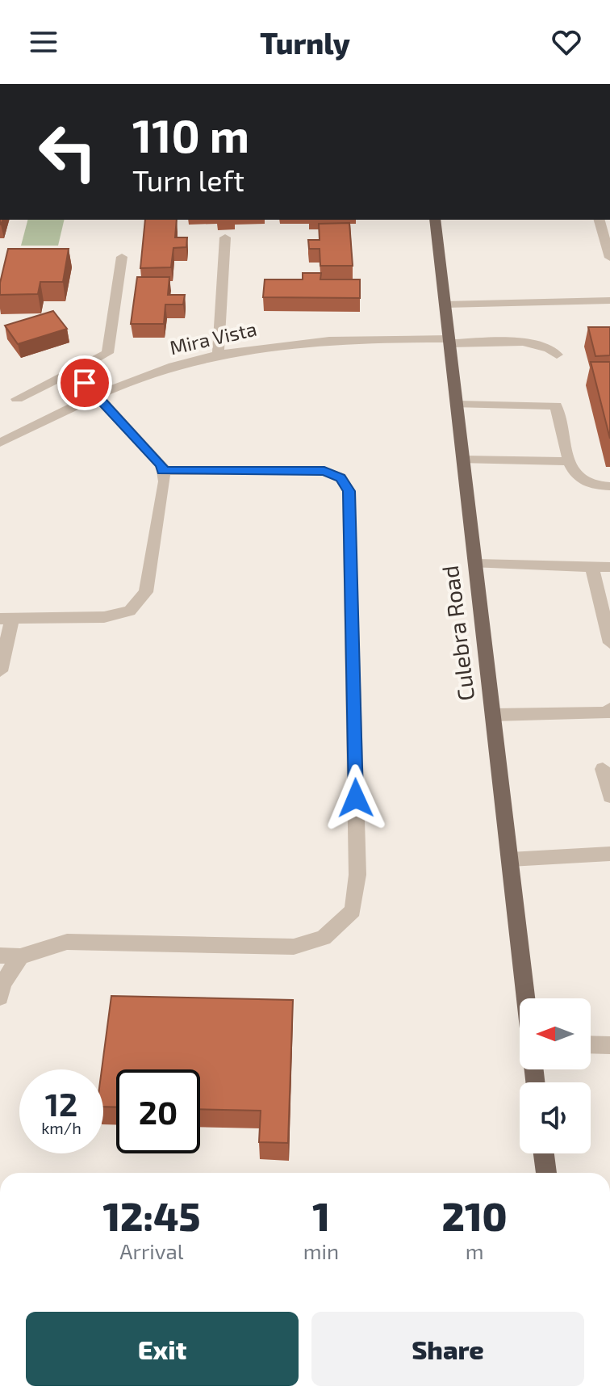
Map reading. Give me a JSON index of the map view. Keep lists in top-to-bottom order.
{
  "streets": {
    "main road": ["Culebra Road"],
    "street": ["Mira Vista"]
  },
  "crossings": [
    ["Mira Vista", "Culebra Road"]
  ],
  "north": "left",
  "page": {
    "header": "Turnly",
    "turn": ["110 m", "Turn left"],
    "speed": "12 km/h",
    "limit": "20",
    "eta": [
      "12:45",
      "Arrival",
      "1",
      "min",
      "210",
      "m"
    ],
    "buttons": ["Exit", "Share"]
  }
}
